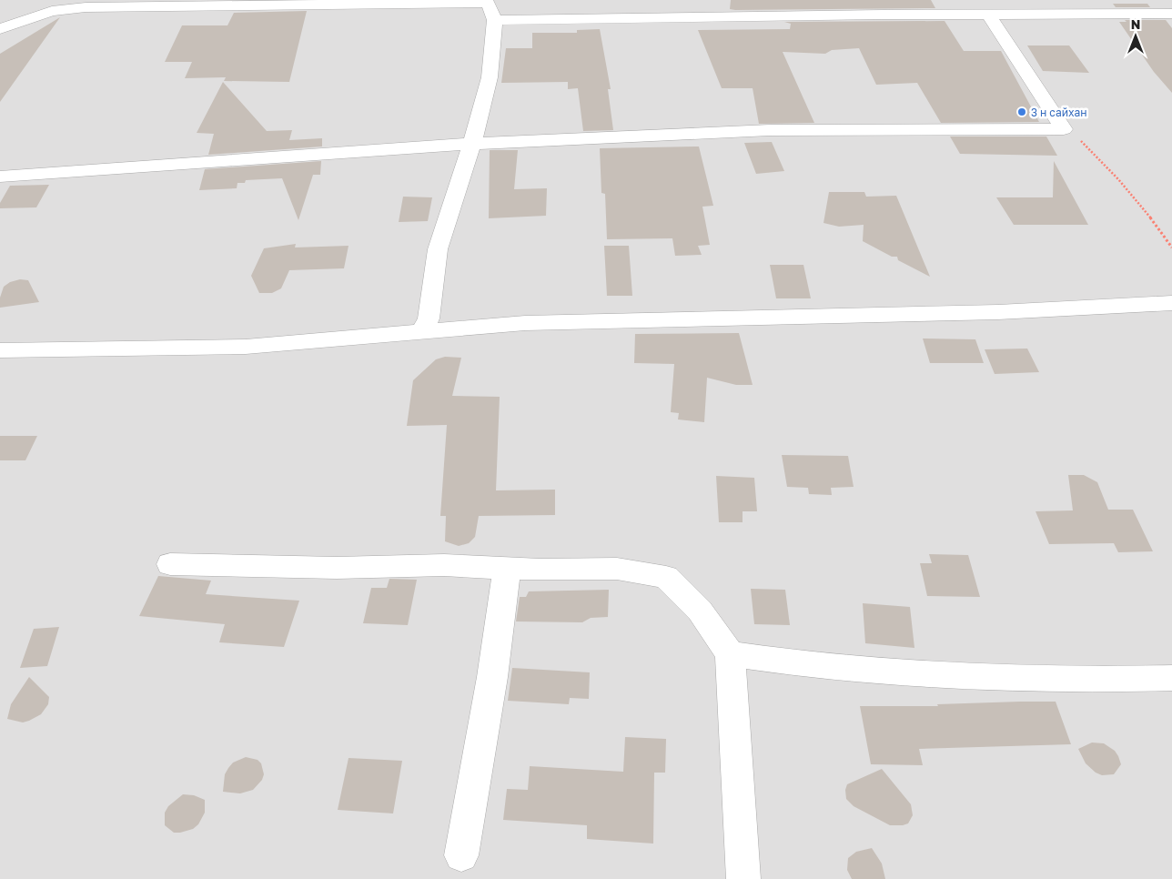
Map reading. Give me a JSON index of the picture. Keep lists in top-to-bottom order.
{
  "places": ["3 н сайхан"],
  "north": "top"
}
